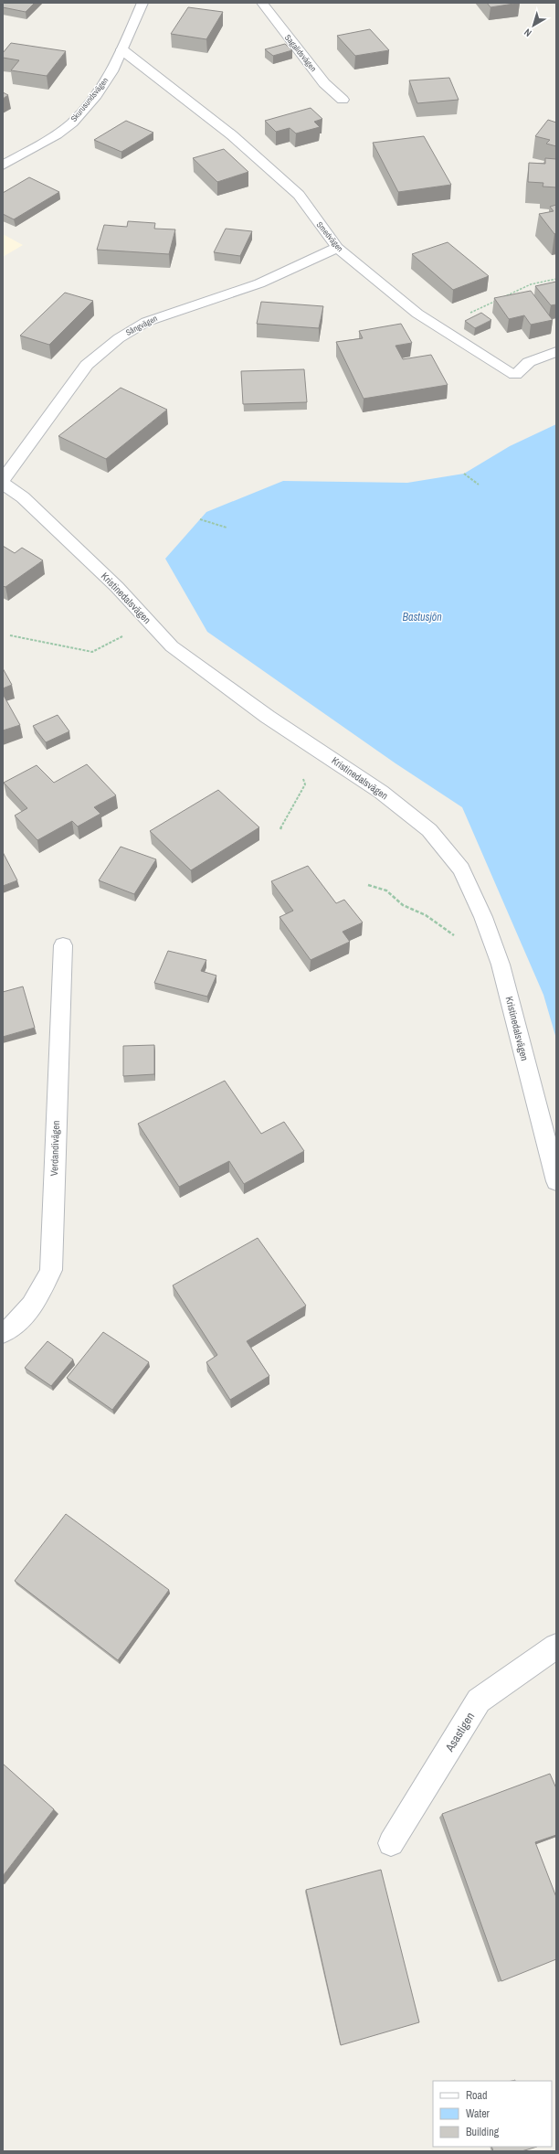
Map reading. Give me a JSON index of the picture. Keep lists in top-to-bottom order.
{
  "streets": {
    "street": [
      "Sagalidsvägen",
      "Skurusundsvägen",
      "Smedvägen",
      "Sångvägen",
      "Kristinedalsvägen",
      "Verdandivägen",
      "Asastigen"
    ]
  },
  "crossings": [
    ["Skurusundsvägen", "Smedvägen"],
    ["Smedvägen", "Sångvägen"]
  ],
  "water": ["Bastusjön"],
  "legend": ["Road", "Water", "Building"],
  "north": "bottom left"
}
